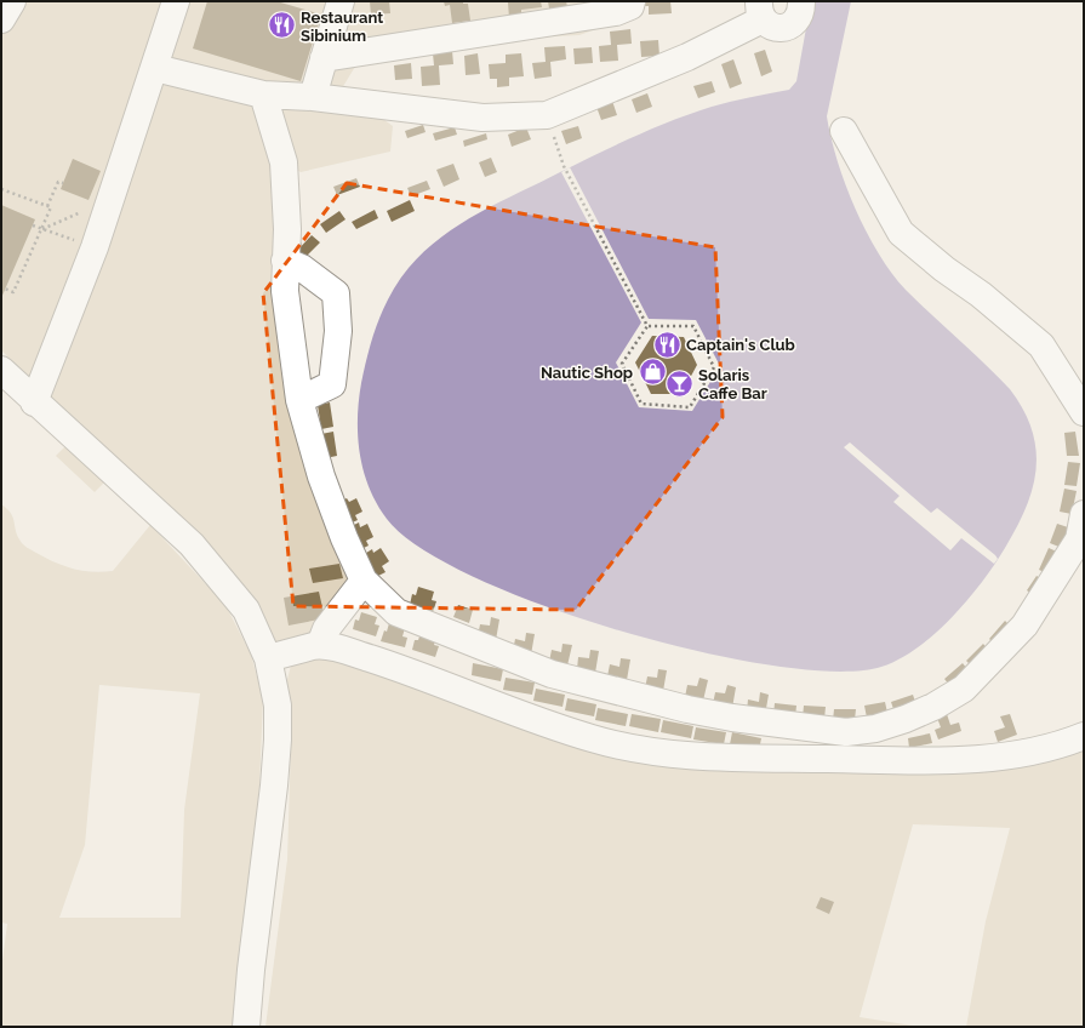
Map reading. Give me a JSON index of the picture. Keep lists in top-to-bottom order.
{
  "places": {
    "restaurant": ["Restaurant Sibinium", "Captain's Club"],
    "shop": ["Nautic Shop"],
    "bar": ["Solaris Caffe Bar"]
  }
}
